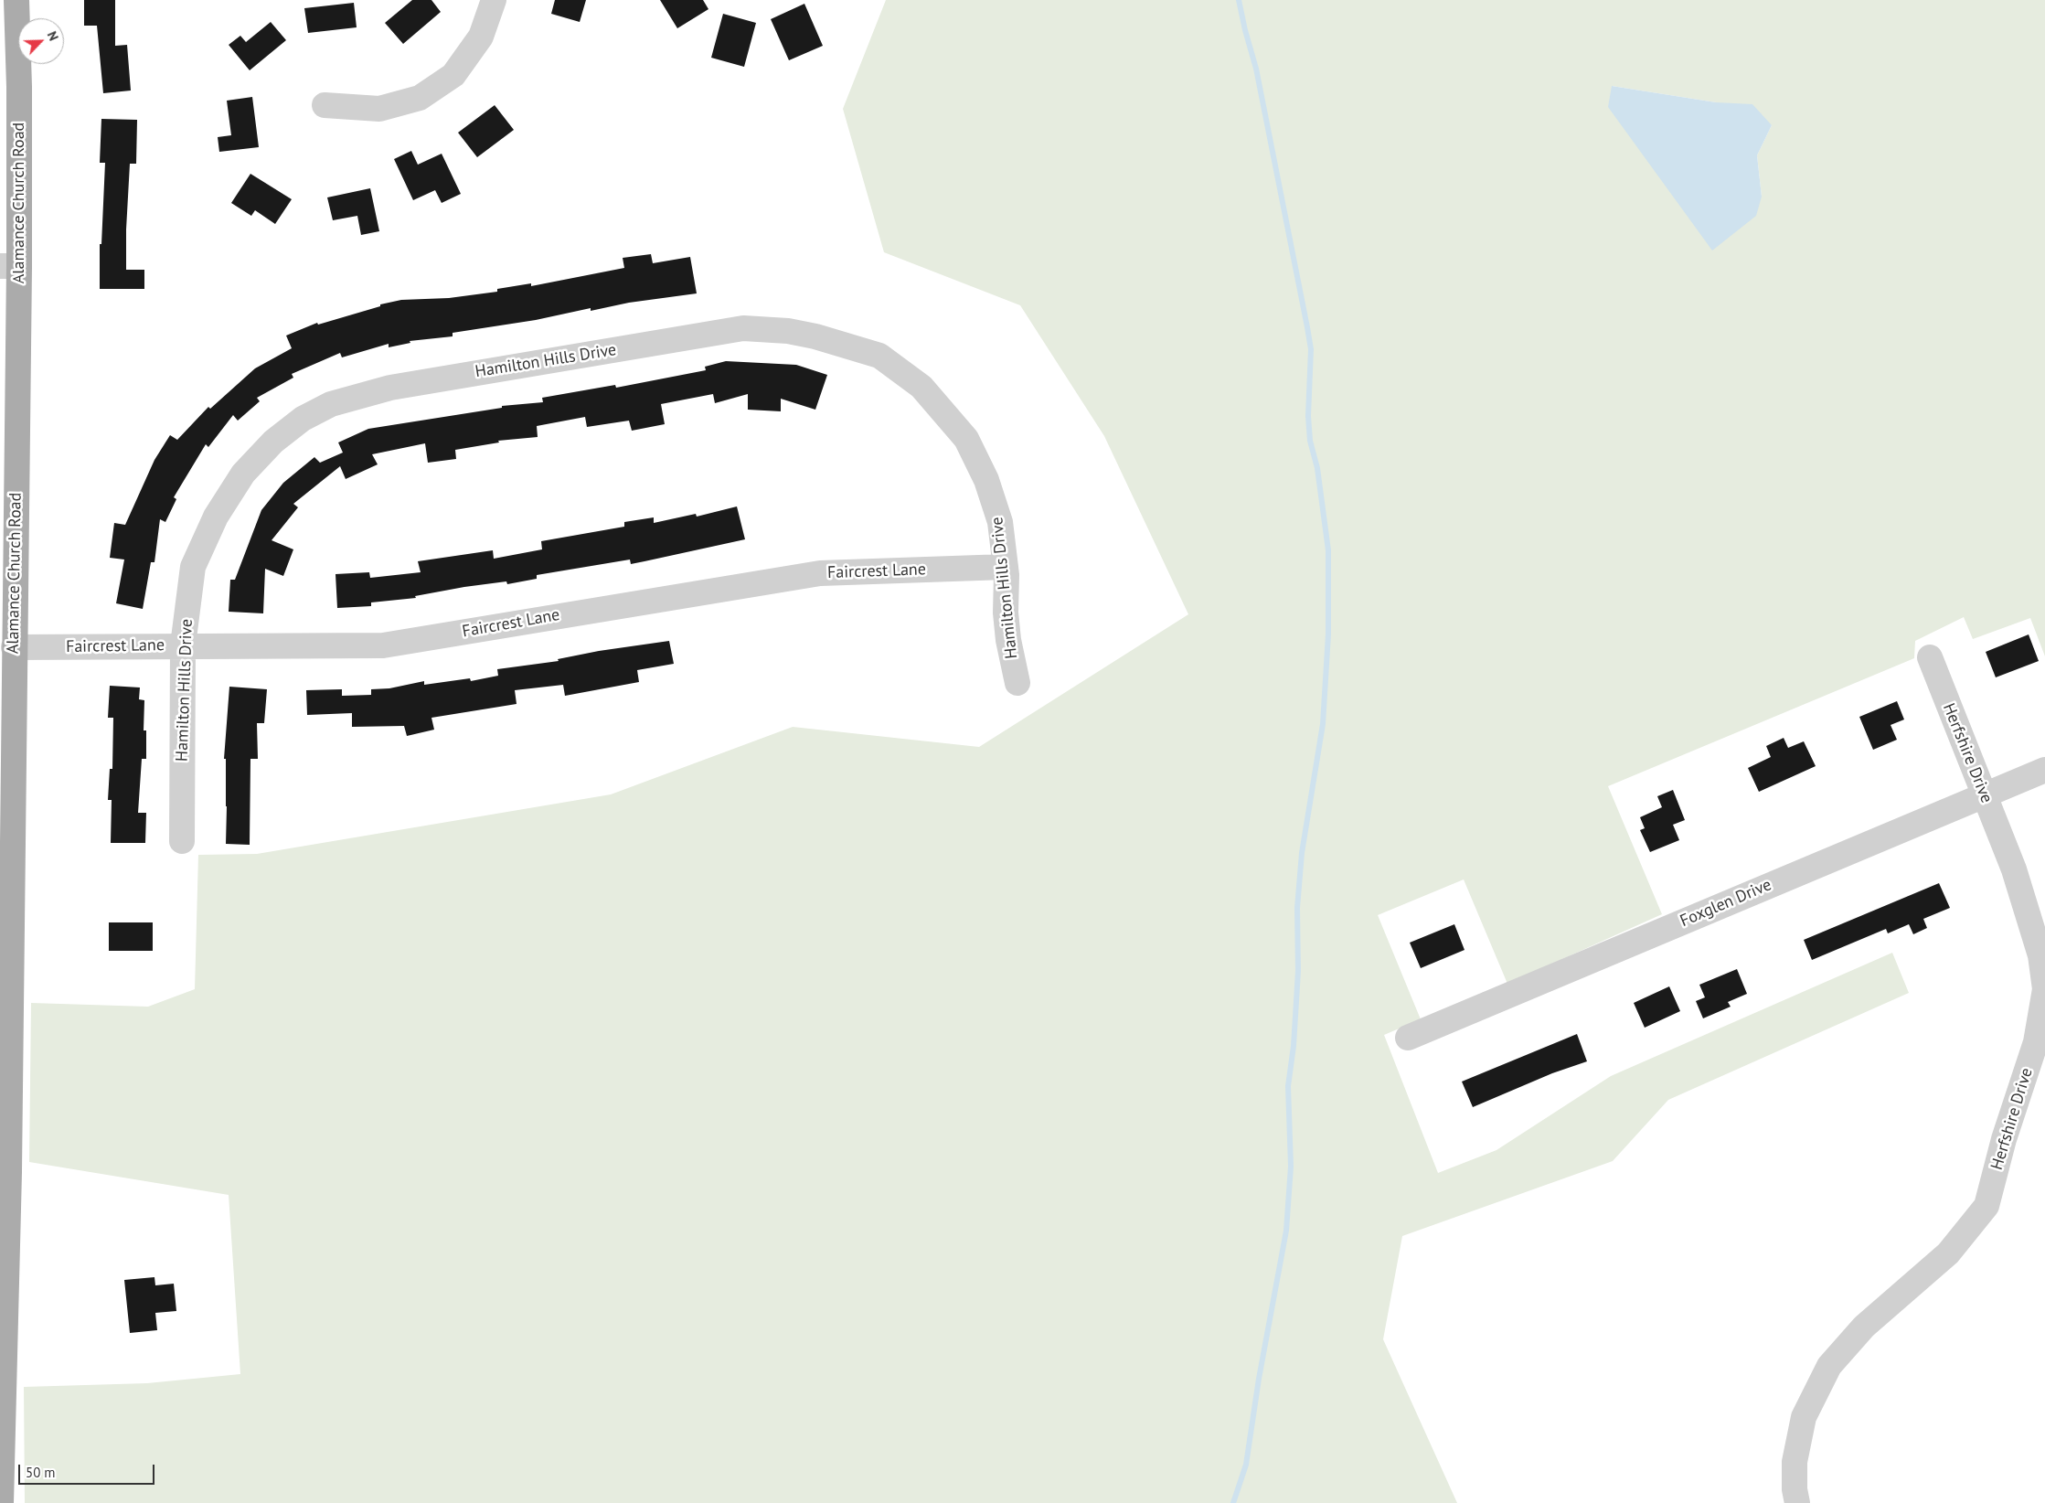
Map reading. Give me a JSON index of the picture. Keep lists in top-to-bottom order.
{
  "streets": {
    "main road": ["Alamance Church Road"],
    "street": [
      "Hamilton Hills Drive",
      "Faircrest Lane",
      "Herfshire Drive",
      "Foxglen Drive"
    ]
  },
  "crossings": [
    ["Alamance Church Road", "Faircrest Lane"],
    ["Hamilton Hills Drive", "Faircrest Lane"],
    ["Herfshire Drive", "Foxglen Drive"]
  ],
  "scale_bar": "50 m",
  "north": "top right"
}
